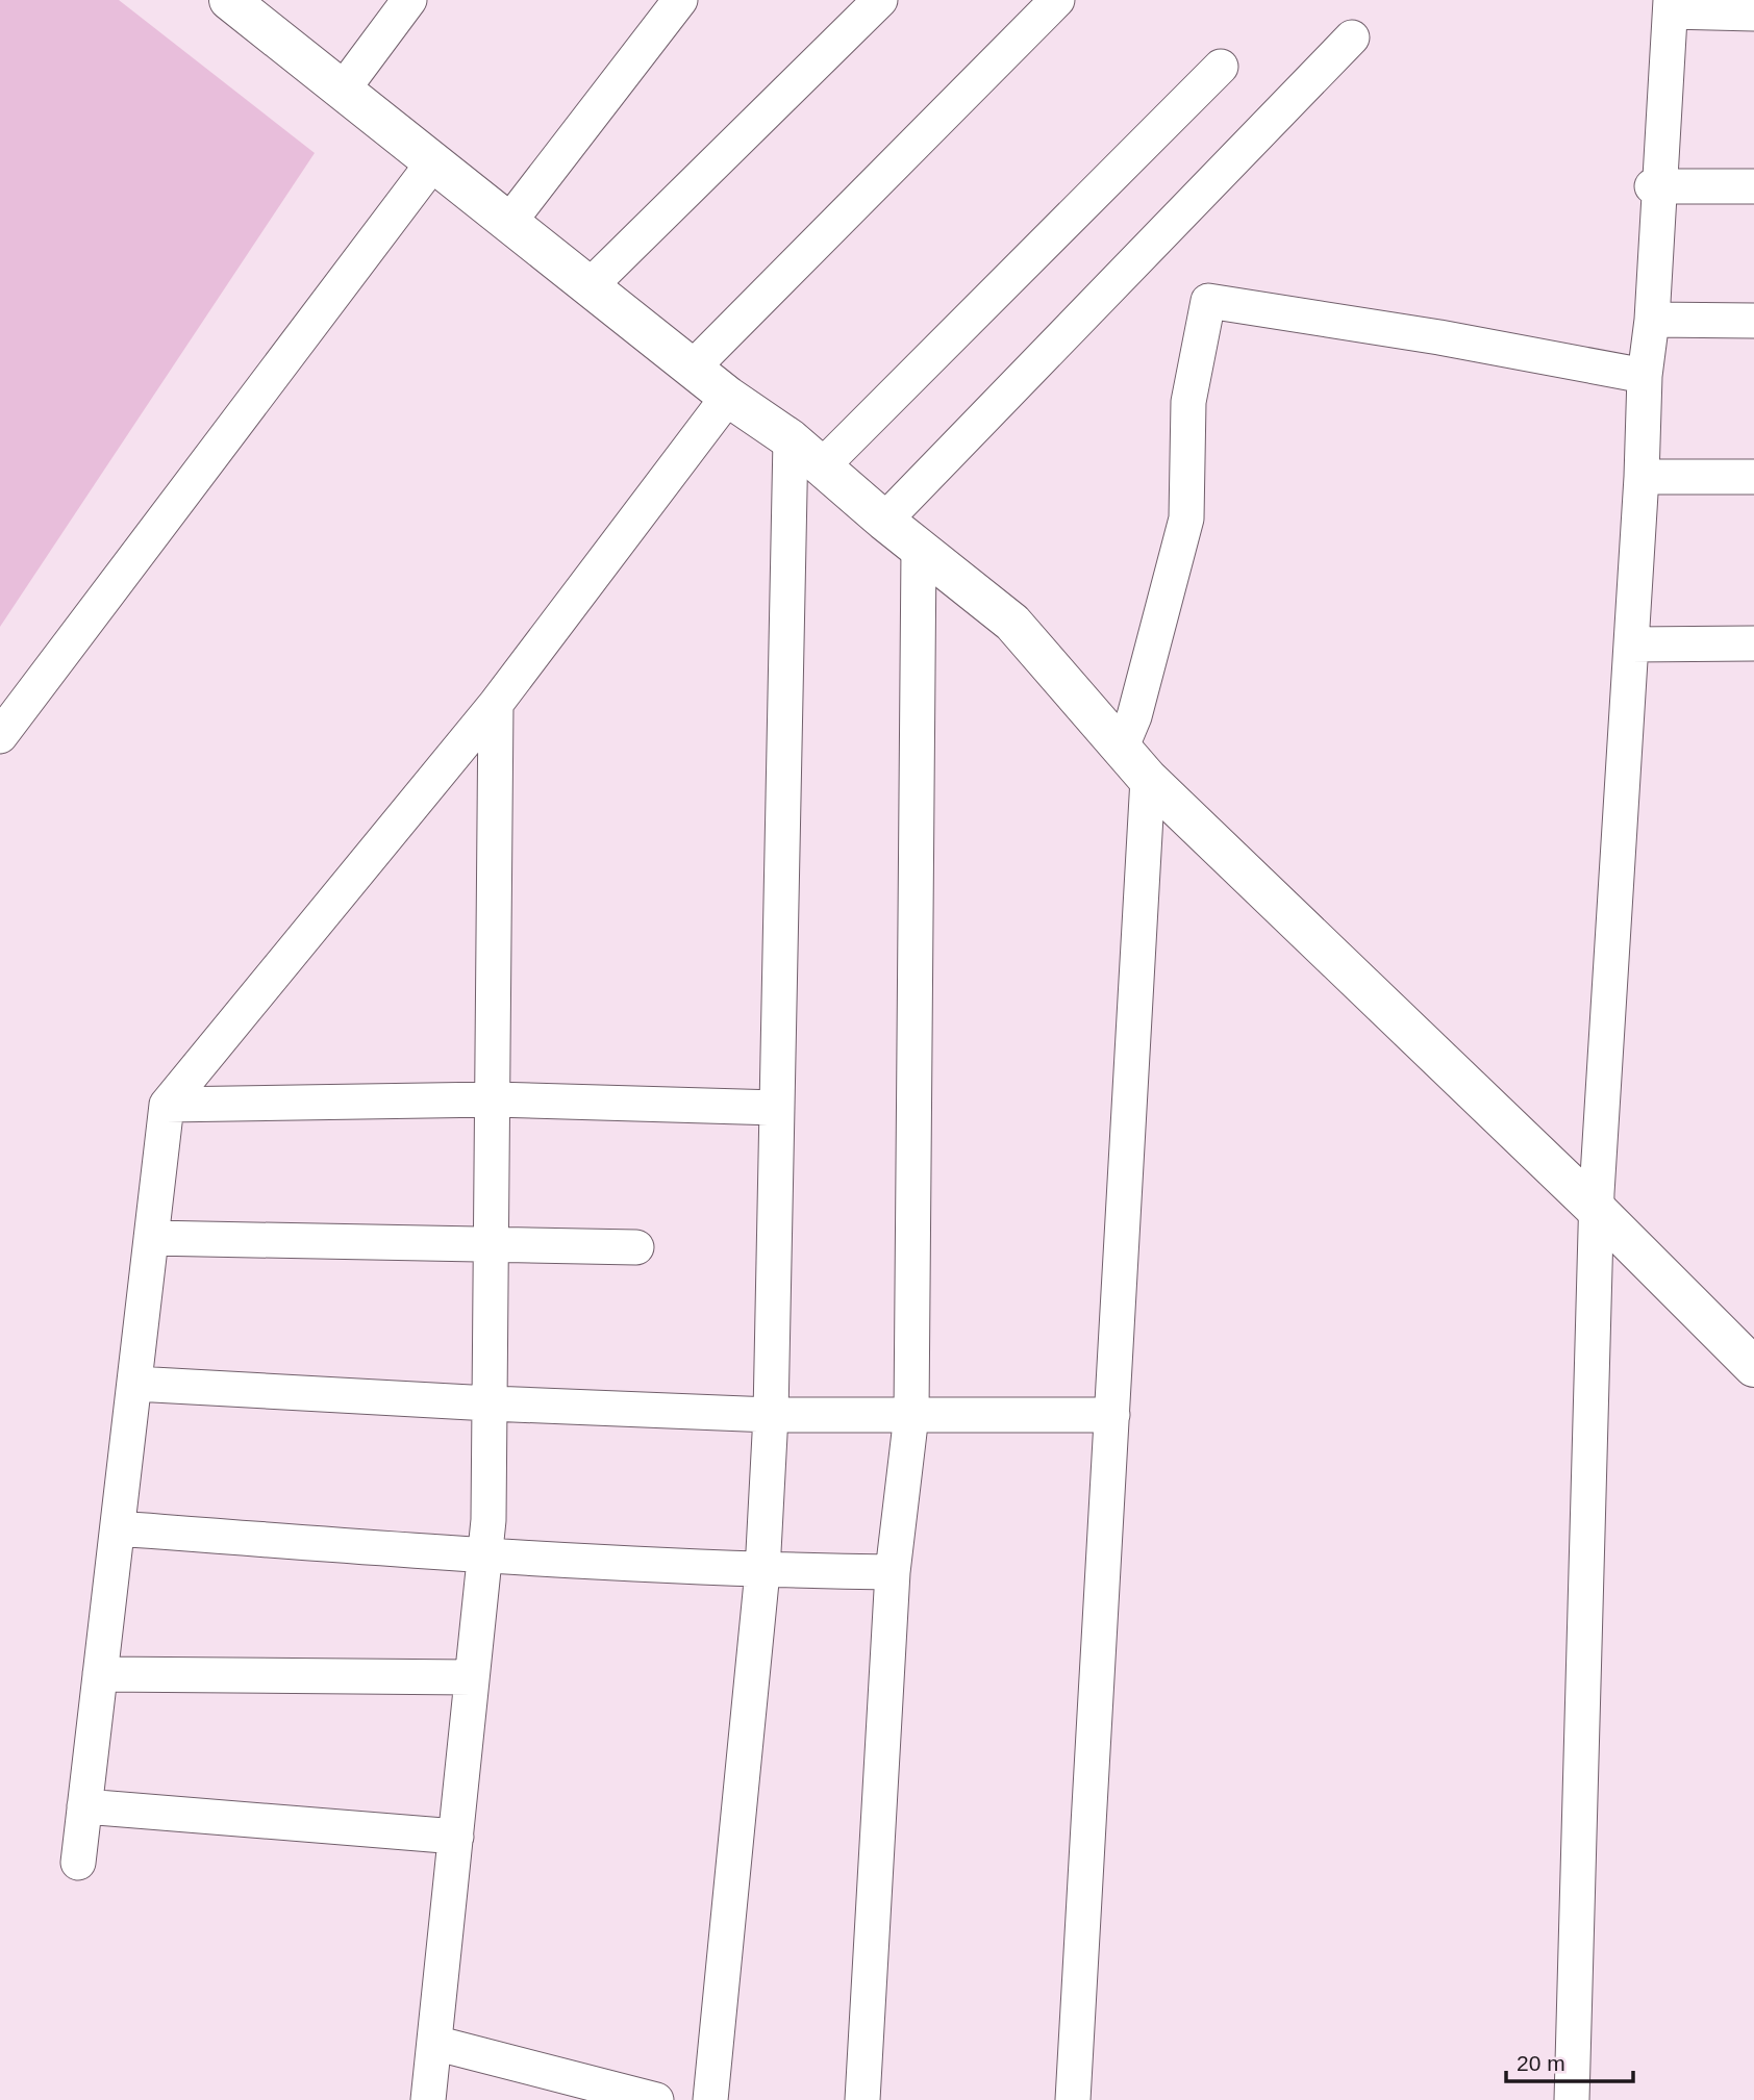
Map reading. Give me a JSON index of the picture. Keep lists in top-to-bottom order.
{
  "scale_bar": "20 m"
}
